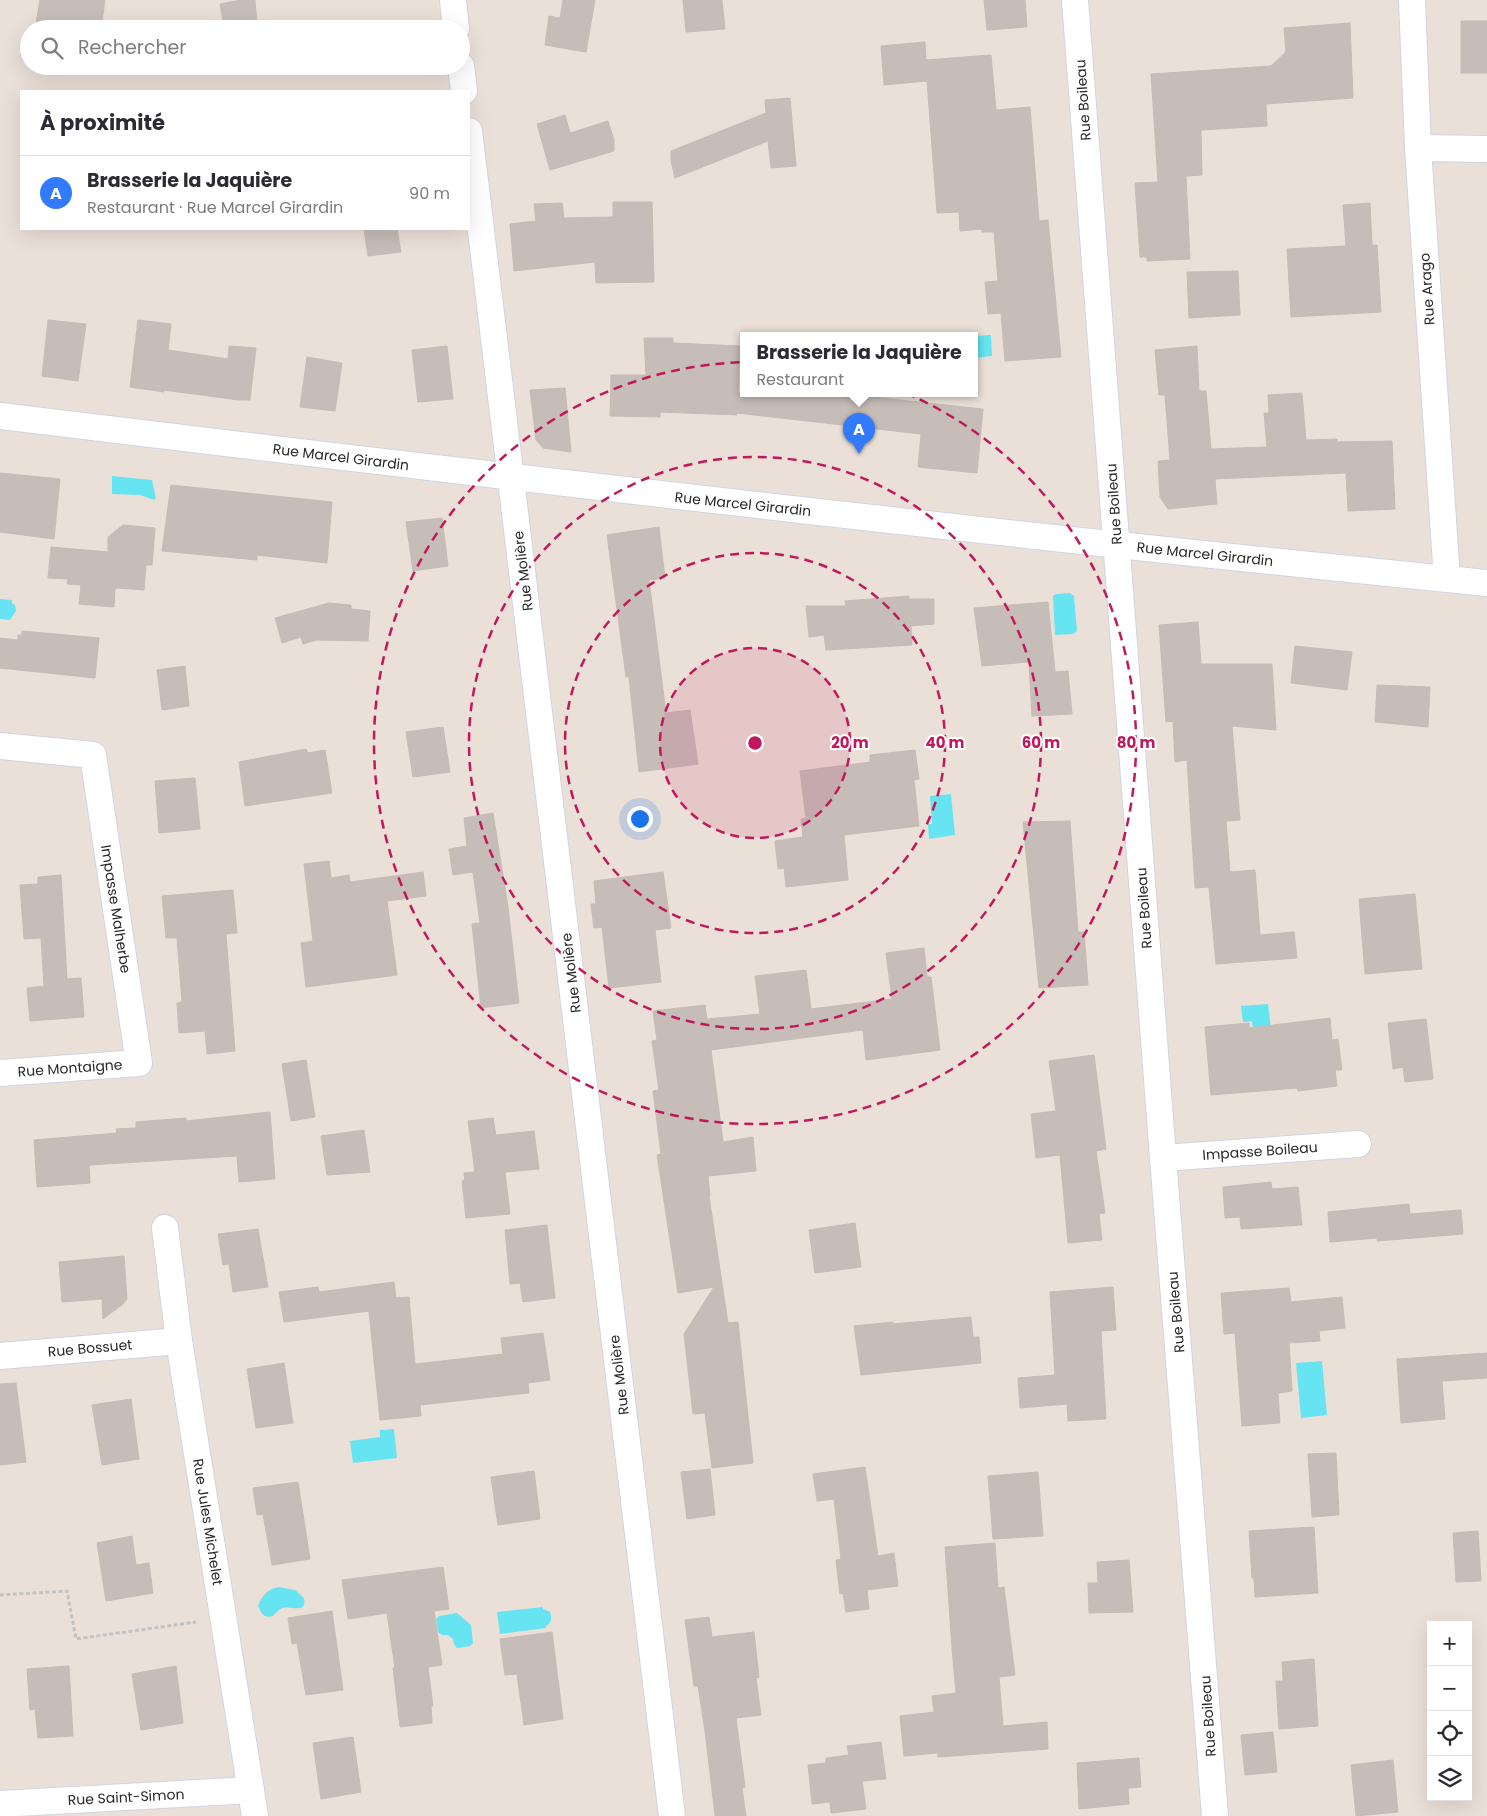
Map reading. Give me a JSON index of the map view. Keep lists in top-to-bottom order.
{
  "streets": {
    "street": [
      "Rue Boileau",
      "Rue Arago",
      "Rue Marcel Girardin",
      "Rue Molière",
      "Impasse Malherbe",
      "Rue Montaigne",
      "Impasse Boileau",
      "Rue Bossuet",
      "Rue Jules Michelet",
      "Rue Saint-Simon"
    ]
  },
  "crossings": [
    ["Rue Boileau", "Rue Marcel Girardin"],
    ["Rue Boileau", "Impasse Boileau"],
    ["Rue Arago", "Rue Marcel Girardin"],
    ["Rue Marcel Girardin", "Rue Molière"],
    ["Impasse Malherbe", "Rue Montaigne"],
    ["Rue Bossuet", "Rue Jules Michelet"],
    ["Rue Jules Michelet", "Rue Saint-Simon"]
  ],
  "page": {
    "search": "Rechercher",
    "heading": "À proximité",
    "list": [
      {
        "mark": "A",
        "name": "Brasserie la Jaquière",
        "note": "Restaurant · Rue Marcel Girardin",
        "value": "90 m"
      }
    ],
    "popup": ["Brasserie la Jaquière", "Restaurant"],
    "pins": "A",
    "map_buttons": ["+", "−"]
  },
  "rings": [
    "20 m",
    "40 m",
    "60 m",
    "80 m"
  ]
}
